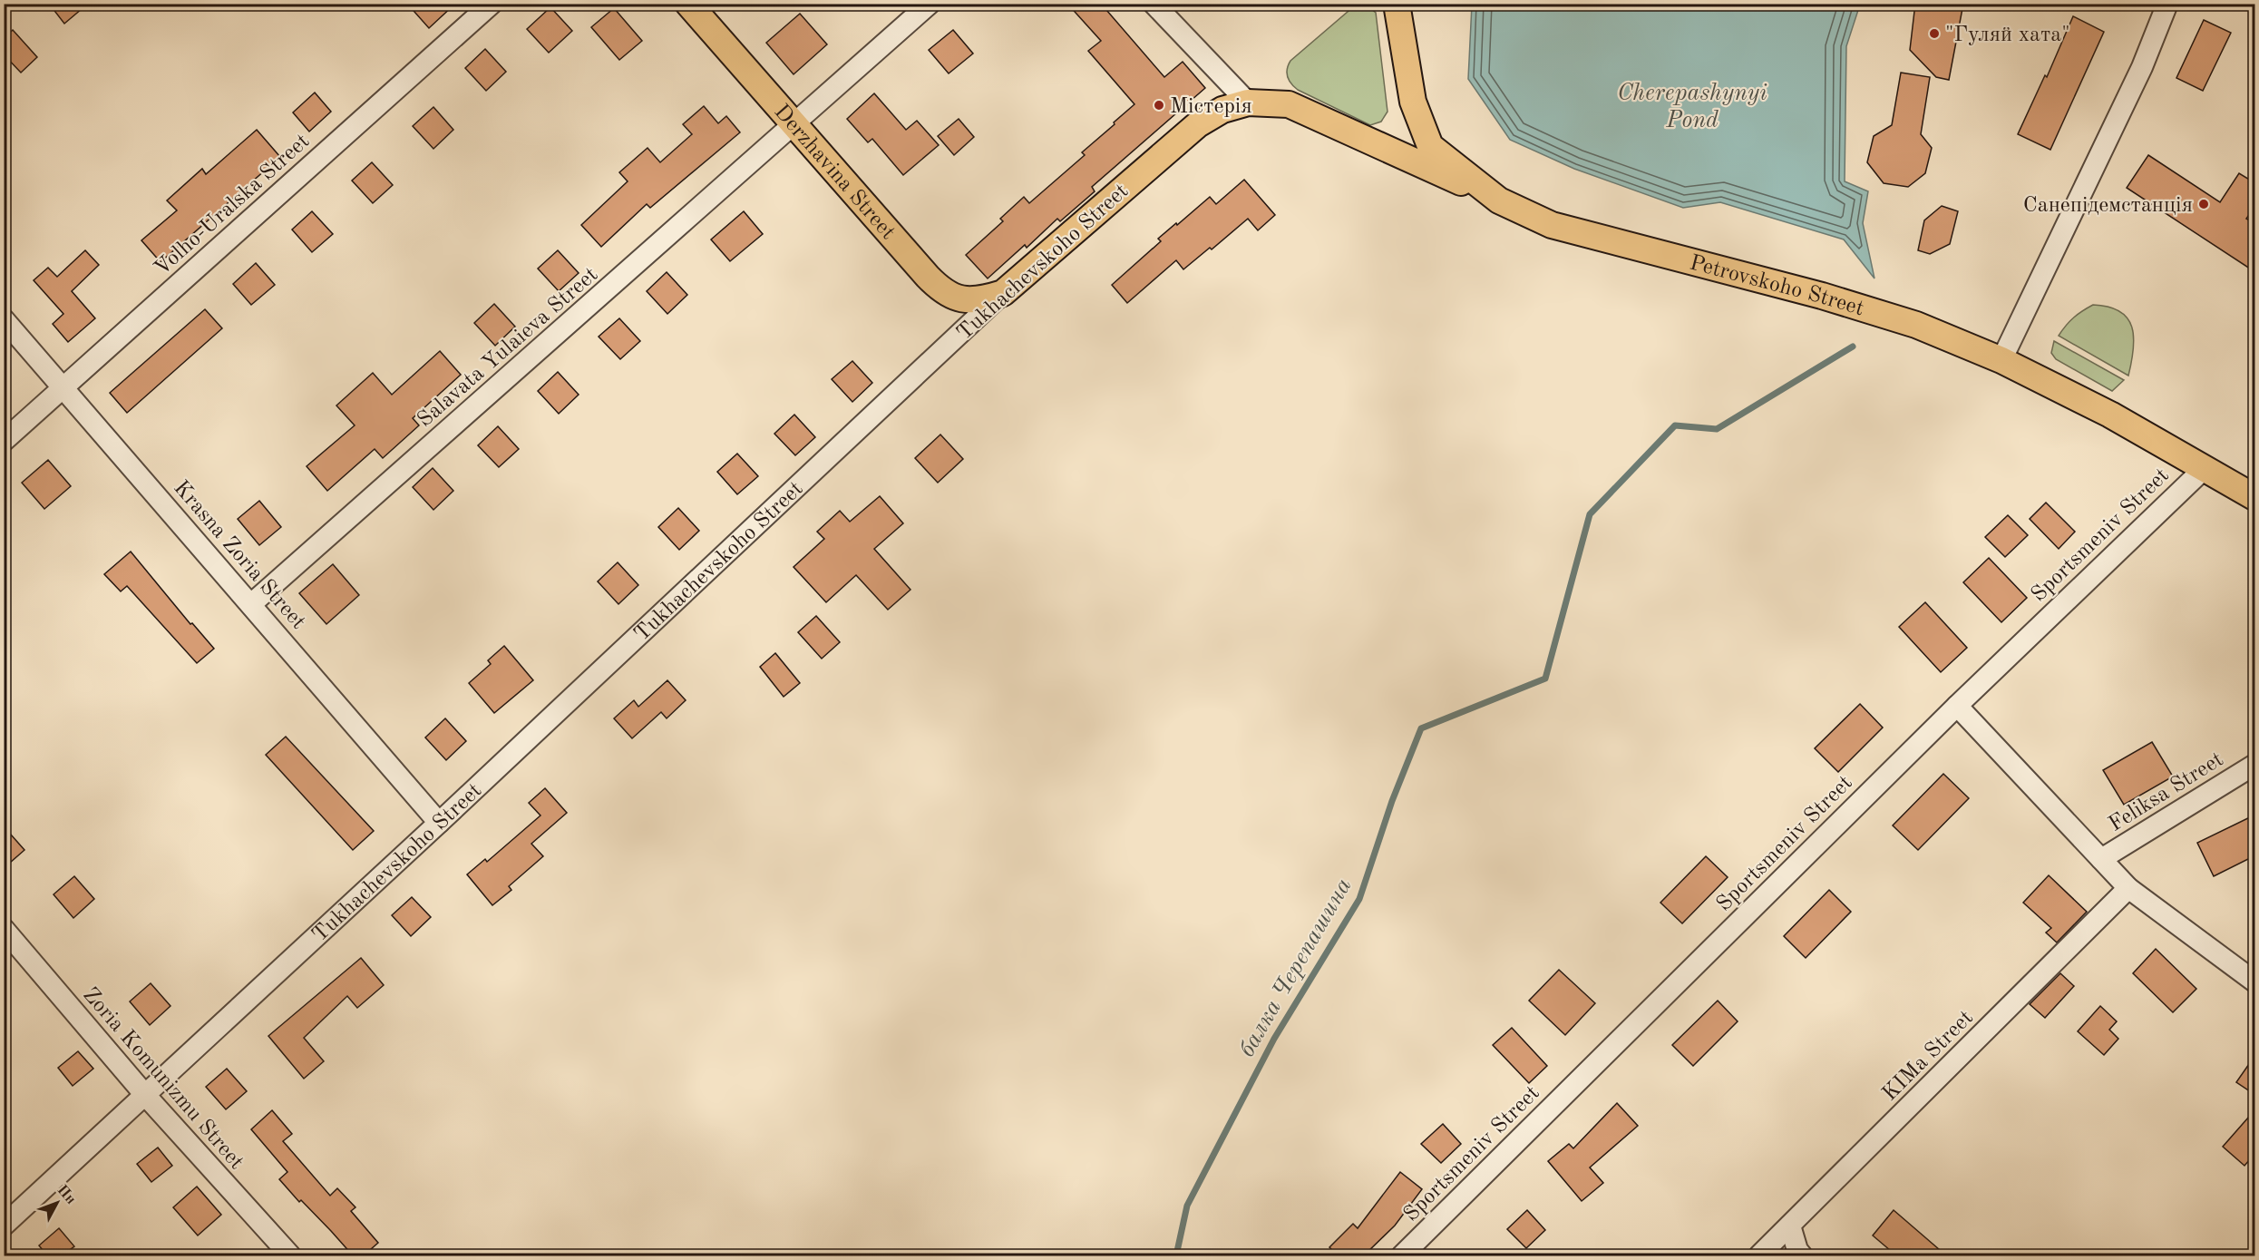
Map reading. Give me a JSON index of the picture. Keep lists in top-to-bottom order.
{
  "streets": {
    "main road": ["Derzhavina Street", "Tukhachevskoho Street", "Petrovskoho Street"],
    "street": [
      "Volho-Uralska Street",
      "Salavata Yulaieva Street",
      "Sportsmeniv Street",
      "Krasna Zoria Street",
      "Feliksa Street",
      "KIMa Street",
      "Zoria Komunizmu Street"
    ]
  },
  "crossings": [
    ["Derzhavina Street", "Tukhachevskoho Street"],
    ["Derzhavina Street", "Salavata Yulaieva Street"],
    ["Volho-Uralska Street", "Krasna Zoria Street"],
    ["Tukhachevskoho Street", "Petrovskoho Street"],
    ["Tukhachevskoho Street", "Krasna Zoria Street"],
    ["Tukhachevskoho Street", "Zoria Komunizmu Street"],
    ["Petrovskoho Street", "Sportsmeniv Street"],
    ["Salavata Yulaieva Street", "Krasna Zoria Street"]
  ],
  "water": ["Cherepashynyi Pond", "балка Черепашина"],
  "places": ["\"Гуляй хата\"", "Містерія", "Санепідемстанція"],
  "north": "top right"
}
